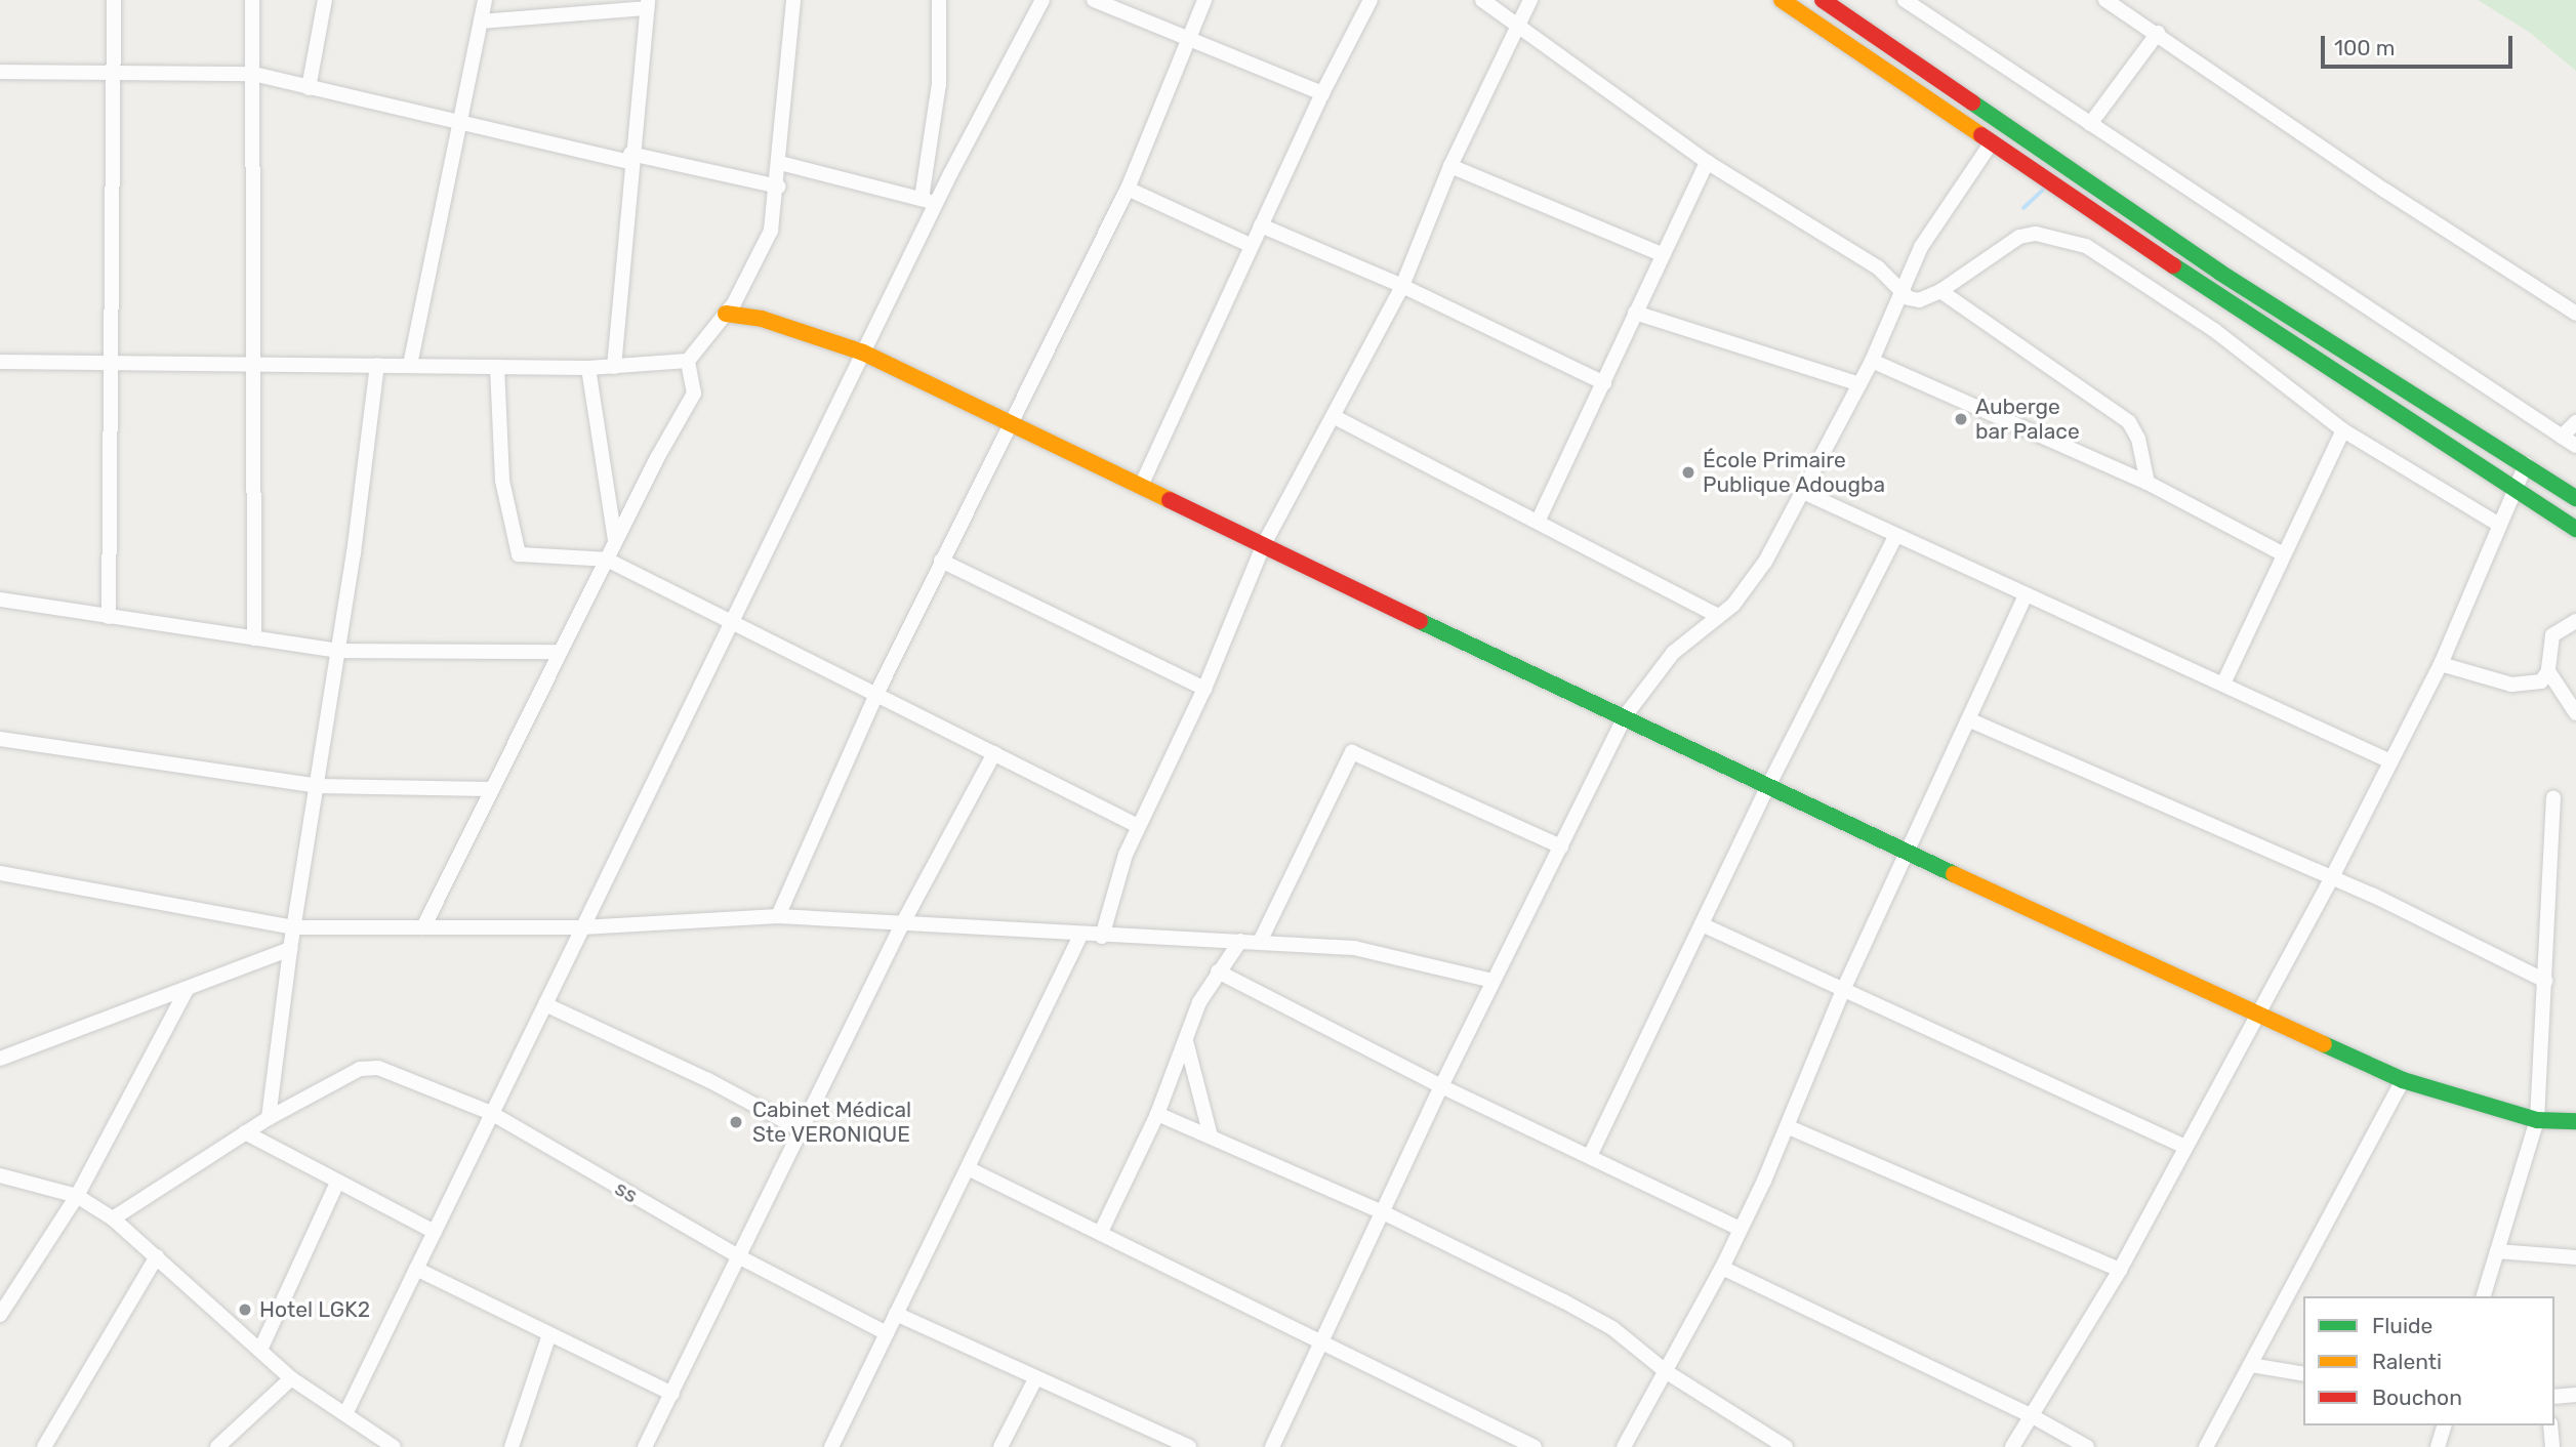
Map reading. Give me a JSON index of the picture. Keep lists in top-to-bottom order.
{
  "streets": {
    "street": ["ss"]
  },
  "places": [
    "Auberge bar Palace",
    "École Primaire Publique Adougba",
    "Cabinet Médical Ste VERONIQUE",
    "Hotel LGK2"
  ],
  "legend": ["Fluide", "Ralenti", "Bouchon"],
  "scale_bar": "100 m"
}
